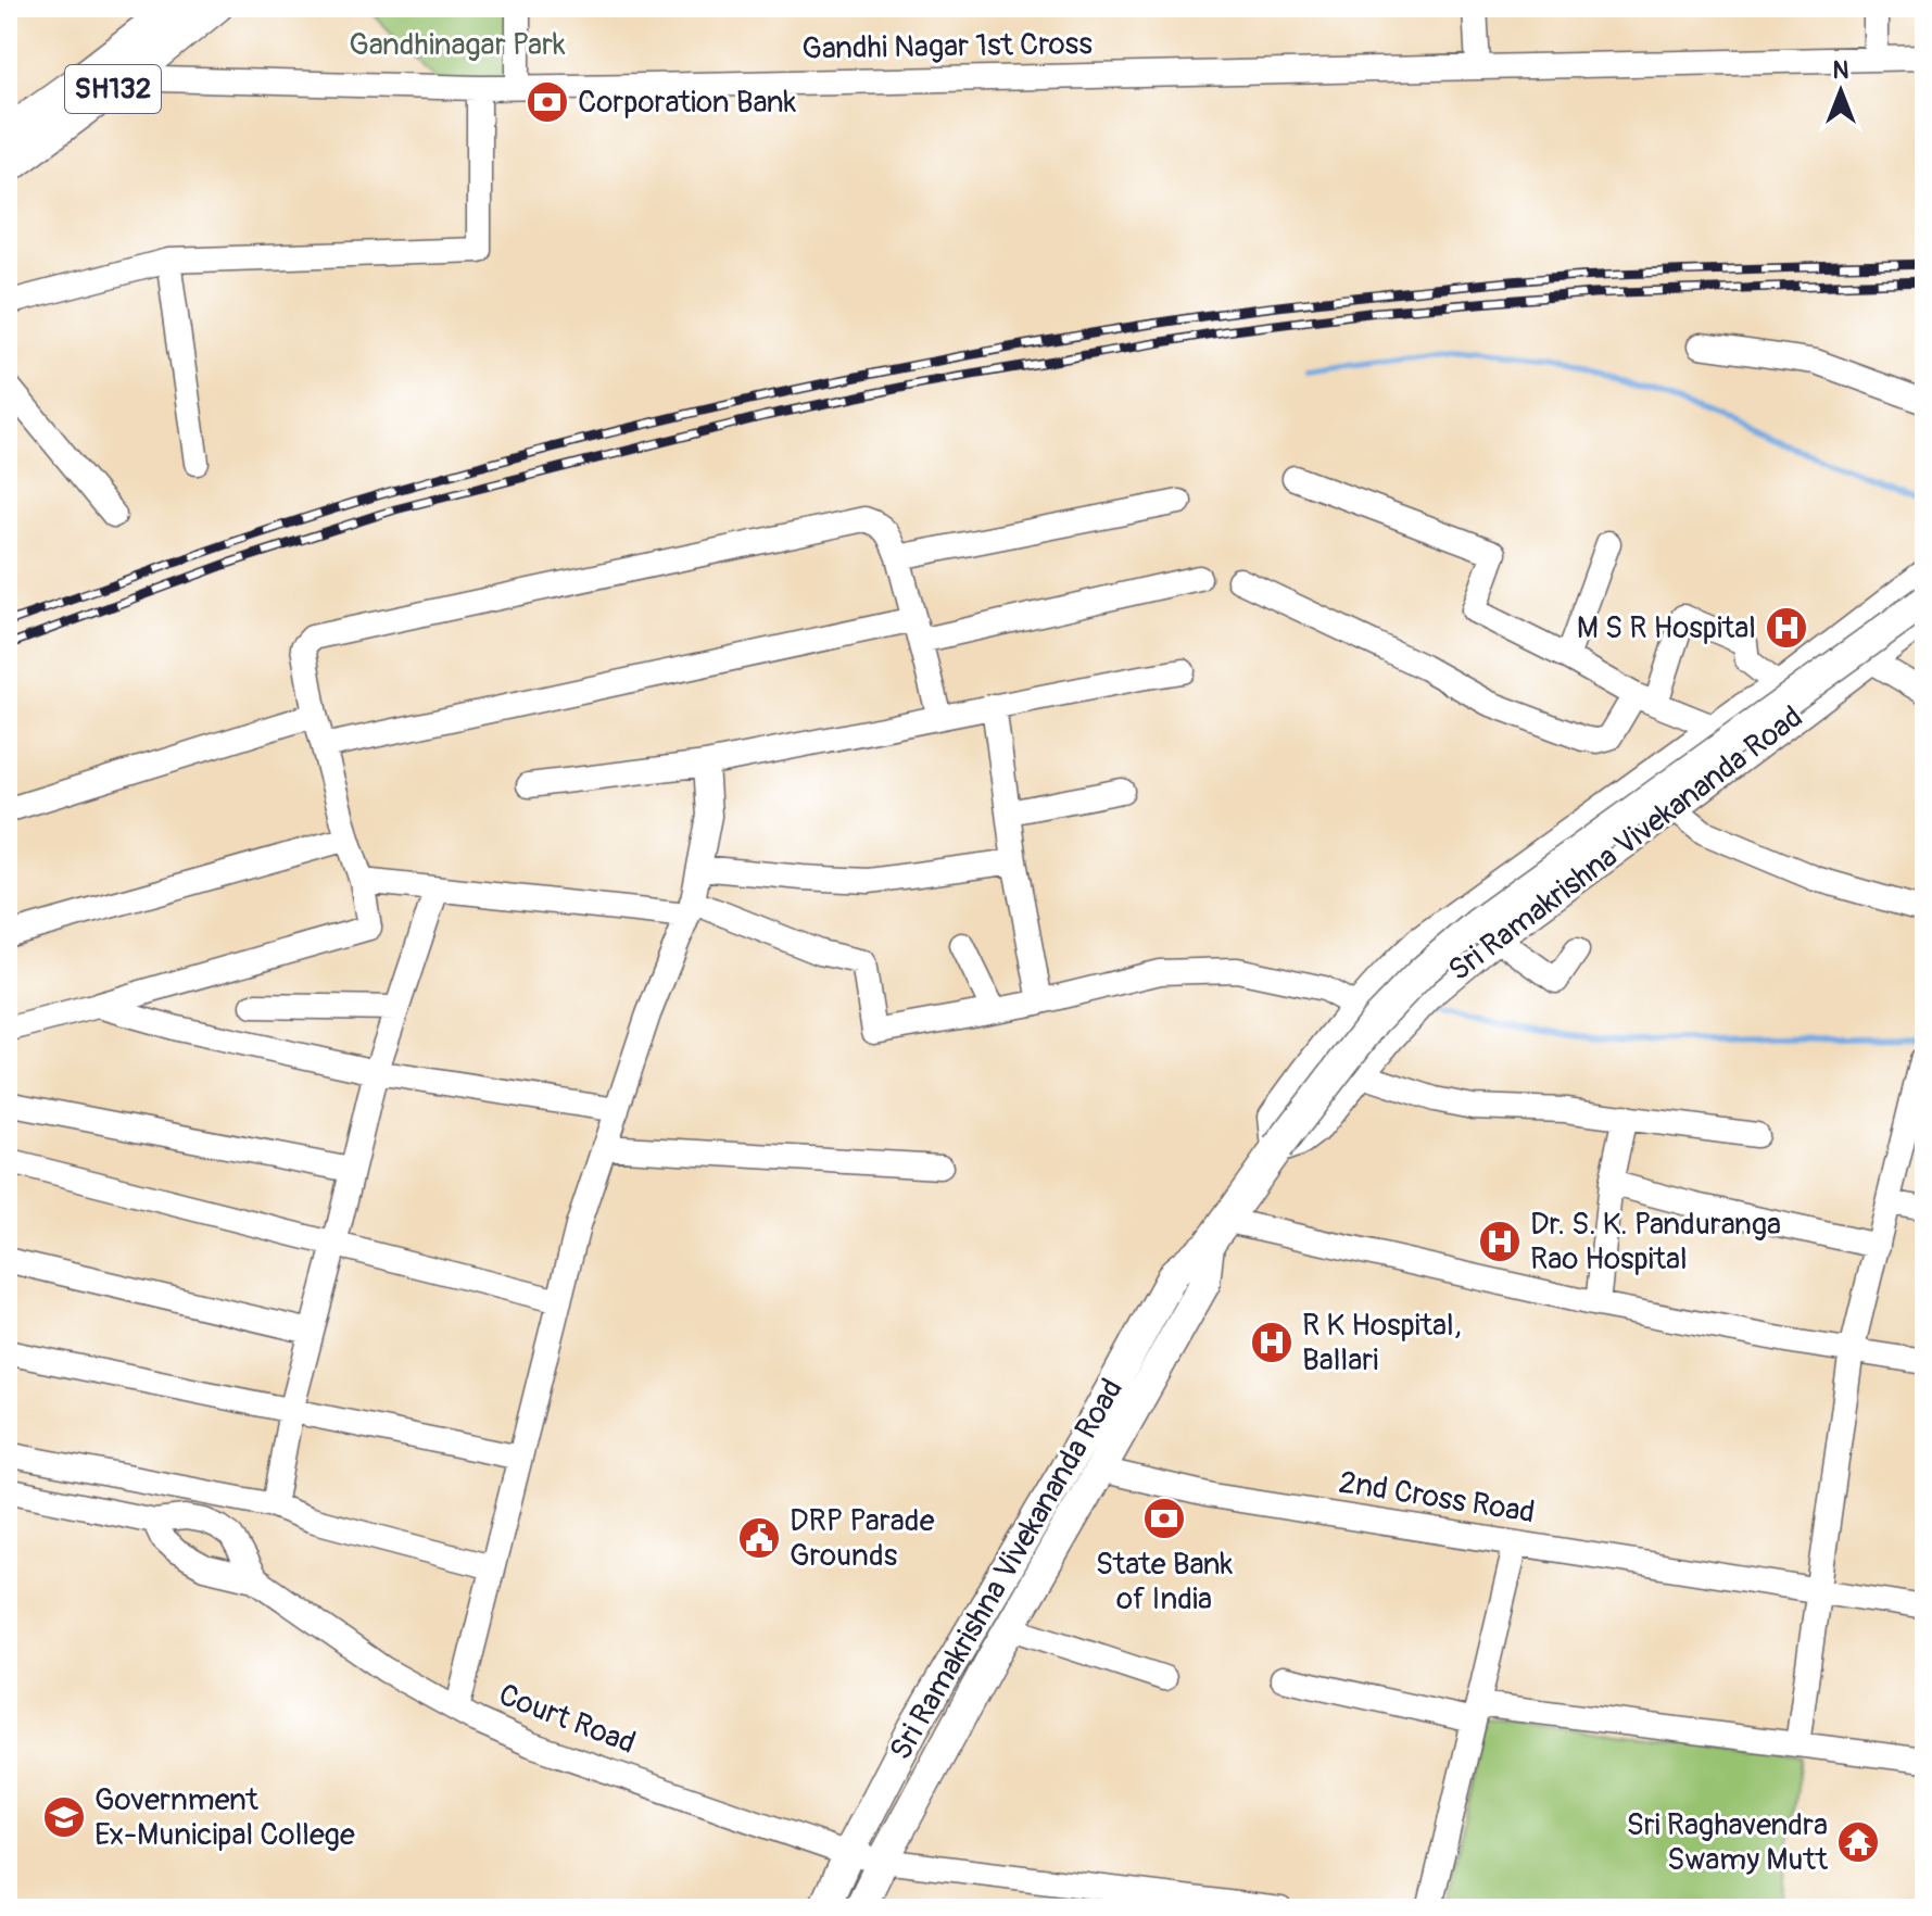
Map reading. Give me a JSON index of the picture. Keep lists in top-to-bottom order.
{
  "streets": {
    "main road": ["SH132", "Sri Ramakrishna Vivekananda Road"],
    "street": ["Gandhi Nagar 1st Cross", "2nd Cross Road", "Court Road"]
  },
  "crossings": [
    ["Gandhi Nagar 1st Cross", "SH132"],
    ["Sri Ramakrishna Vivekananda Road", "2nd Cross Road"],
    ["Sri Ramakrishna Vivekananda Road", "Court Road"]
  ],
  "parks": ["Gandhinagar Park"],
  "places": {
    "bank": ["Corporation Bank", "State Bank of India"],
    "hospital": ["M S R Hospital", "Dr. S. K. Panduranga Rao Hospital", "R K Hospital, Ballari"],
    "public building": ["DRP Parade Grounds"],
    "school or university": ["Government Ex-Municipal College"],
    "temple": ["Sri Raghavendra Swamy Mutt"]
  },
  "north": "top"
}
